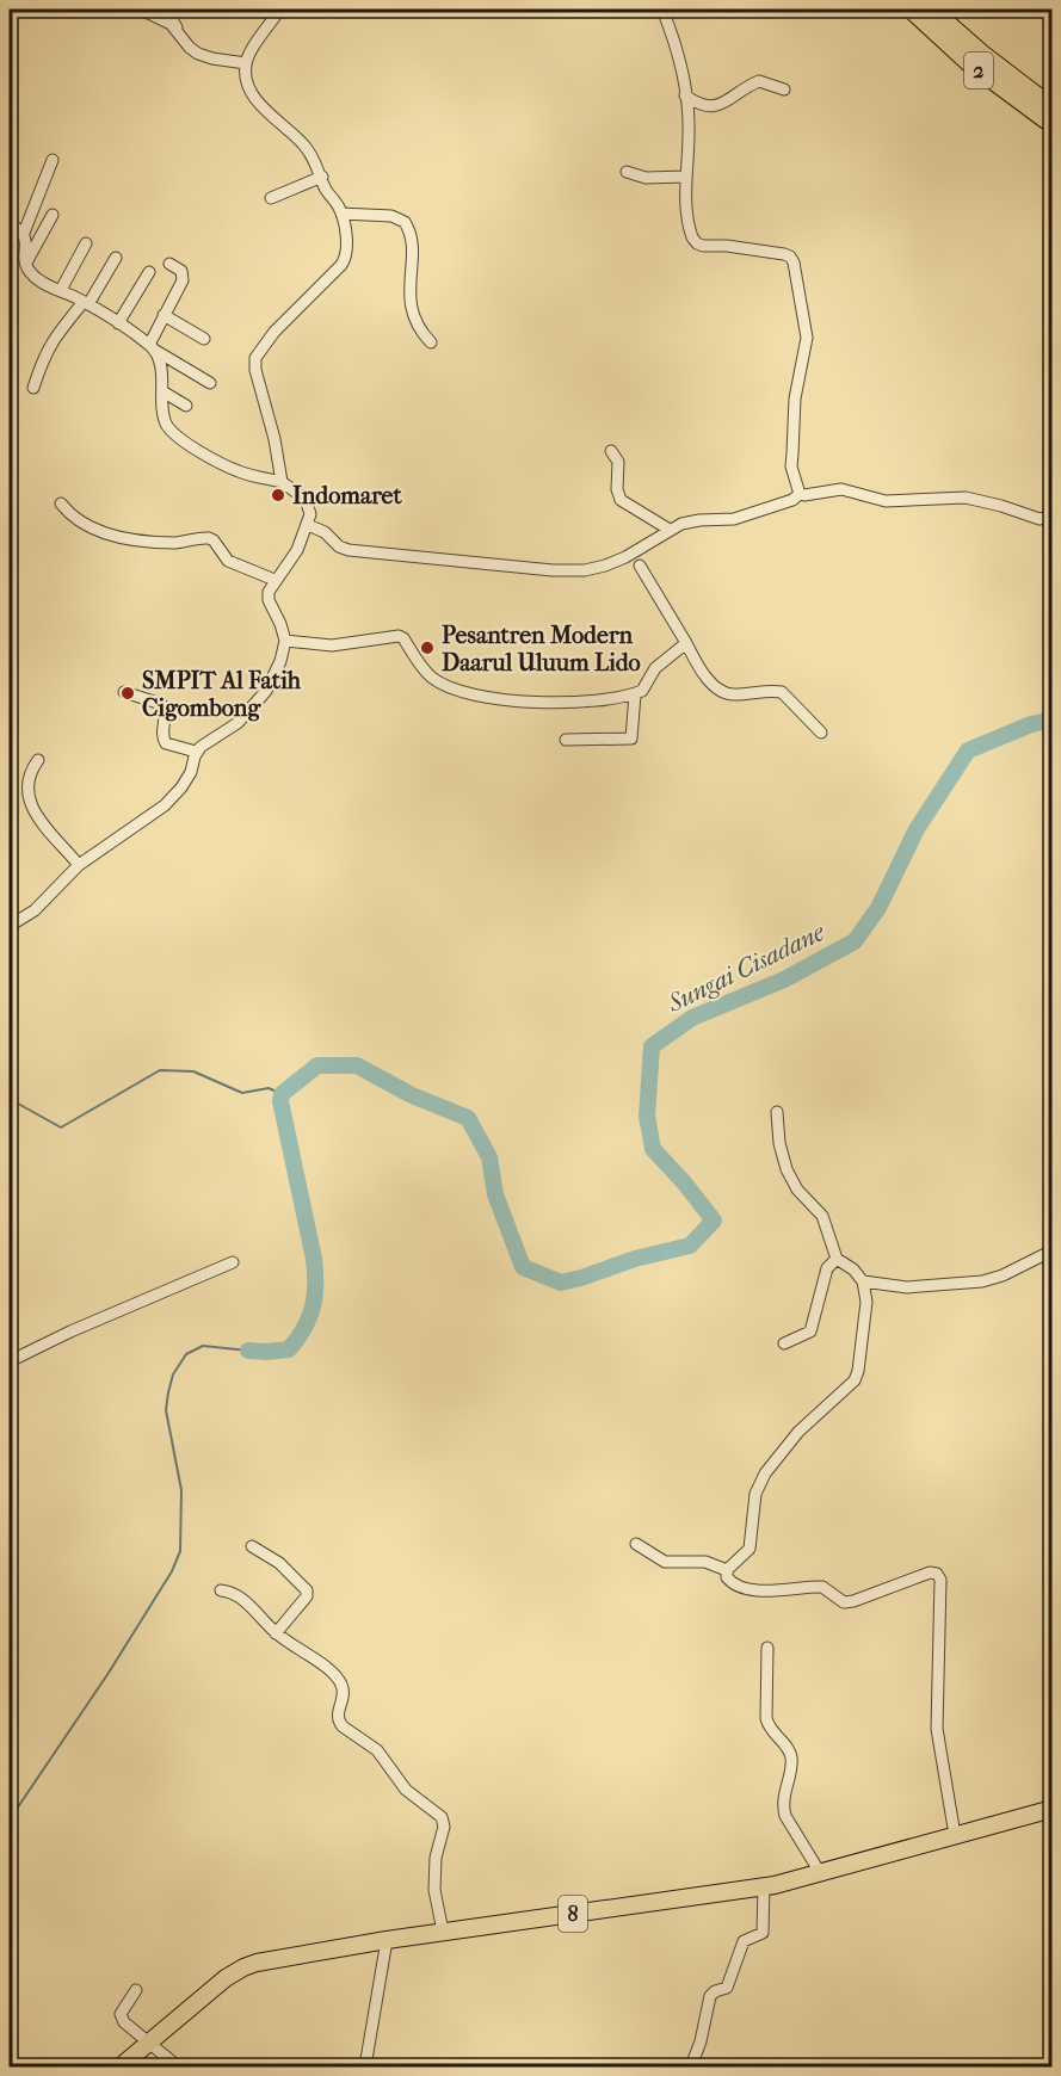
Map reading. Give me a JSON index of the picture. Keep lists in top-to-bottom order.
{
  "streets": {
    "highway": ["2", "8"]
  },
  "water": ["Sungai Cisadane"],
  "places": ["Indomaret", "Pesantren Modern Daarul Uluum Lido", "SMPIT Al Fatih Cigombong"]
}
